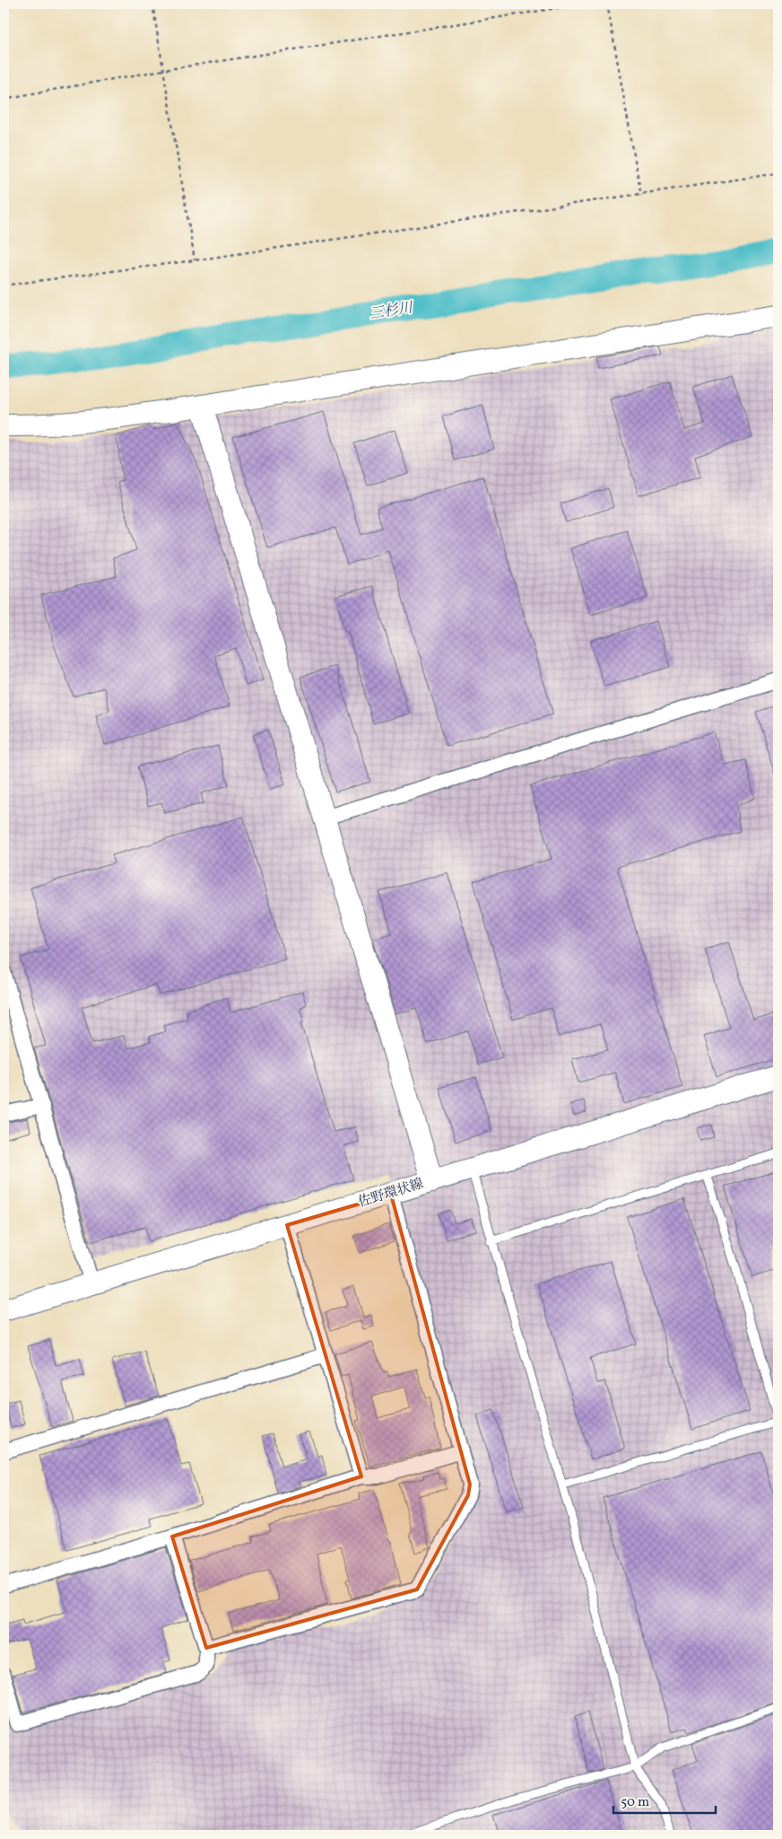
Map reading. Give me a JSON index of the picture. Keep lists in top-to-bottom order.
{
  "streets": {
    "street": ["佐野環状線"]
  },
  "water": ["三杉川"],
  "scale_bar": "50 m"
}
